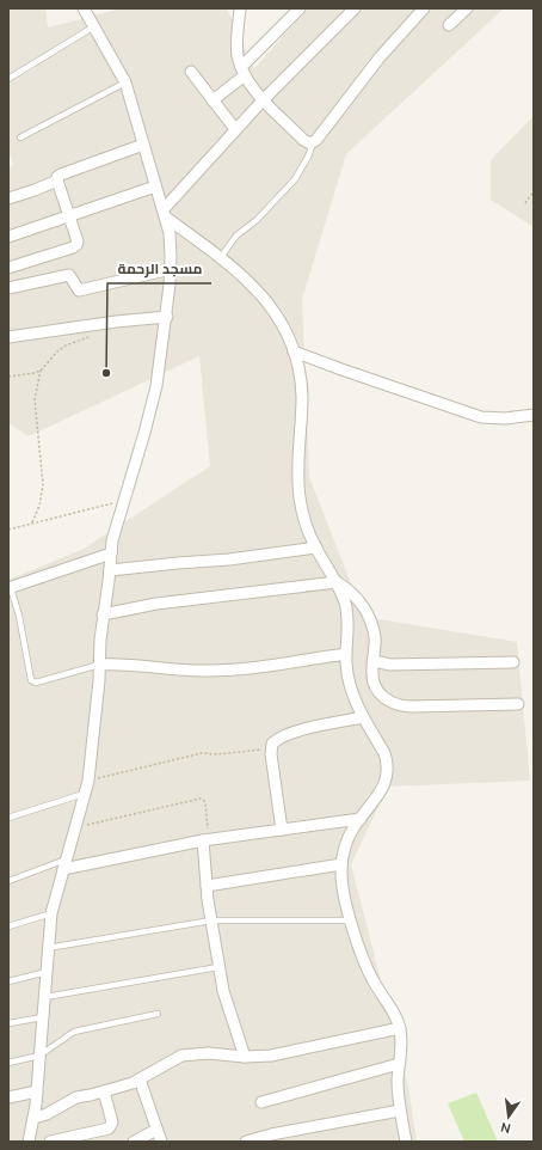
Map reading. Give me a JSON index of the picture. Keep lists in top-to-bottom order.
{
  "places": ["مسجد الرحمة"],
  "north": "bottom"
}
